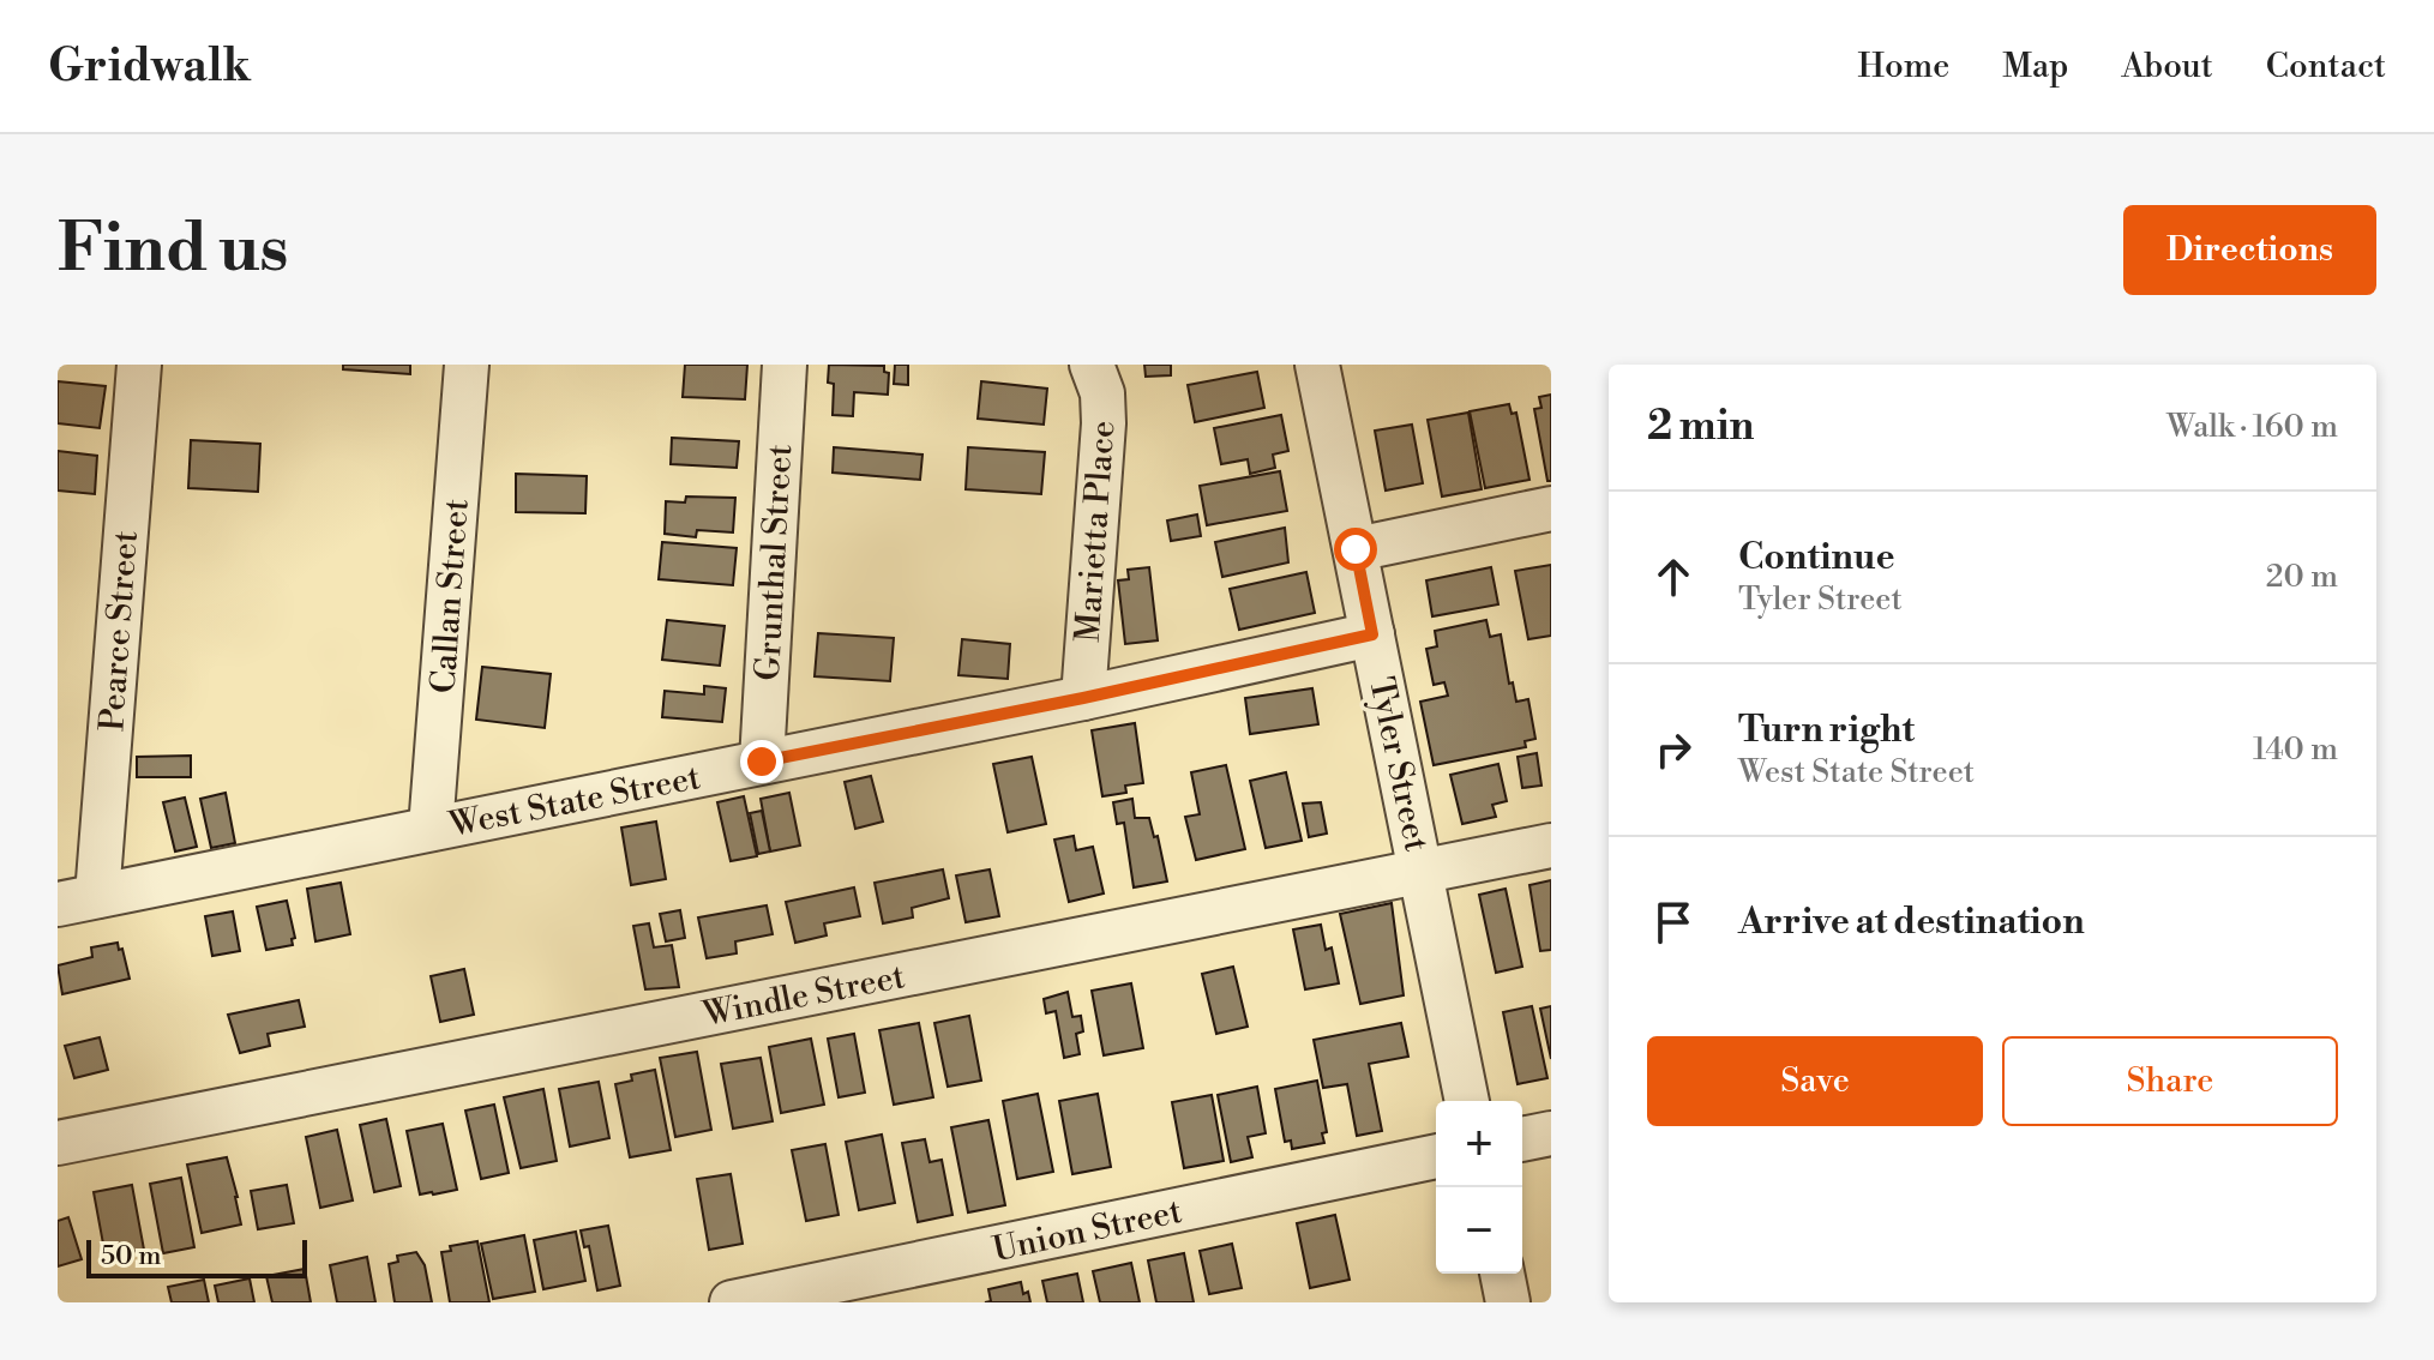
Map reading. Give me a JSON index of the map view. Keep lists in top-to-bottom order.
{
  "streets": {
    "street": [
      "Marietta Place",
      "Grunthal Street",
      "Callan Street",
      "Pearce Street",
      "Tyler Street",
      "West State Street",
      "Windle Street",
      "Union Street"
    ]
  },
  "crossings": [
    ["Marietta Place", "West State Street"],
    ["Grunthal Street", "West State Street"],
    ["Callan Street", "West State Street"],
    ["Pearce Street", "West State Street"],
    ["Tyler Street", "West State Street"],
    ["Tyler Street", "Windle Street"]
  ],
  "scale_bar": "50 m",
  "page": {
    "header": "Gridwalk",
    "nav": [
      "Home",
      "Map",
      "About",
      "Contact"
    ],
    "buttons": [
      "Directions",
      ["Save", "Share"]
    ],
    "title": "Find us",
    "heading": ["2 min", "Walk · 160 m"],
    "list": [
      ["Continue", "Tyler Street", "20 m"],
      ["Turn right", "West State Street", "140 m"],
      "Arrive at destination"
    ],
    "map_buttons": ["+", "−"],
    "scale": "50 m"
  }
}
